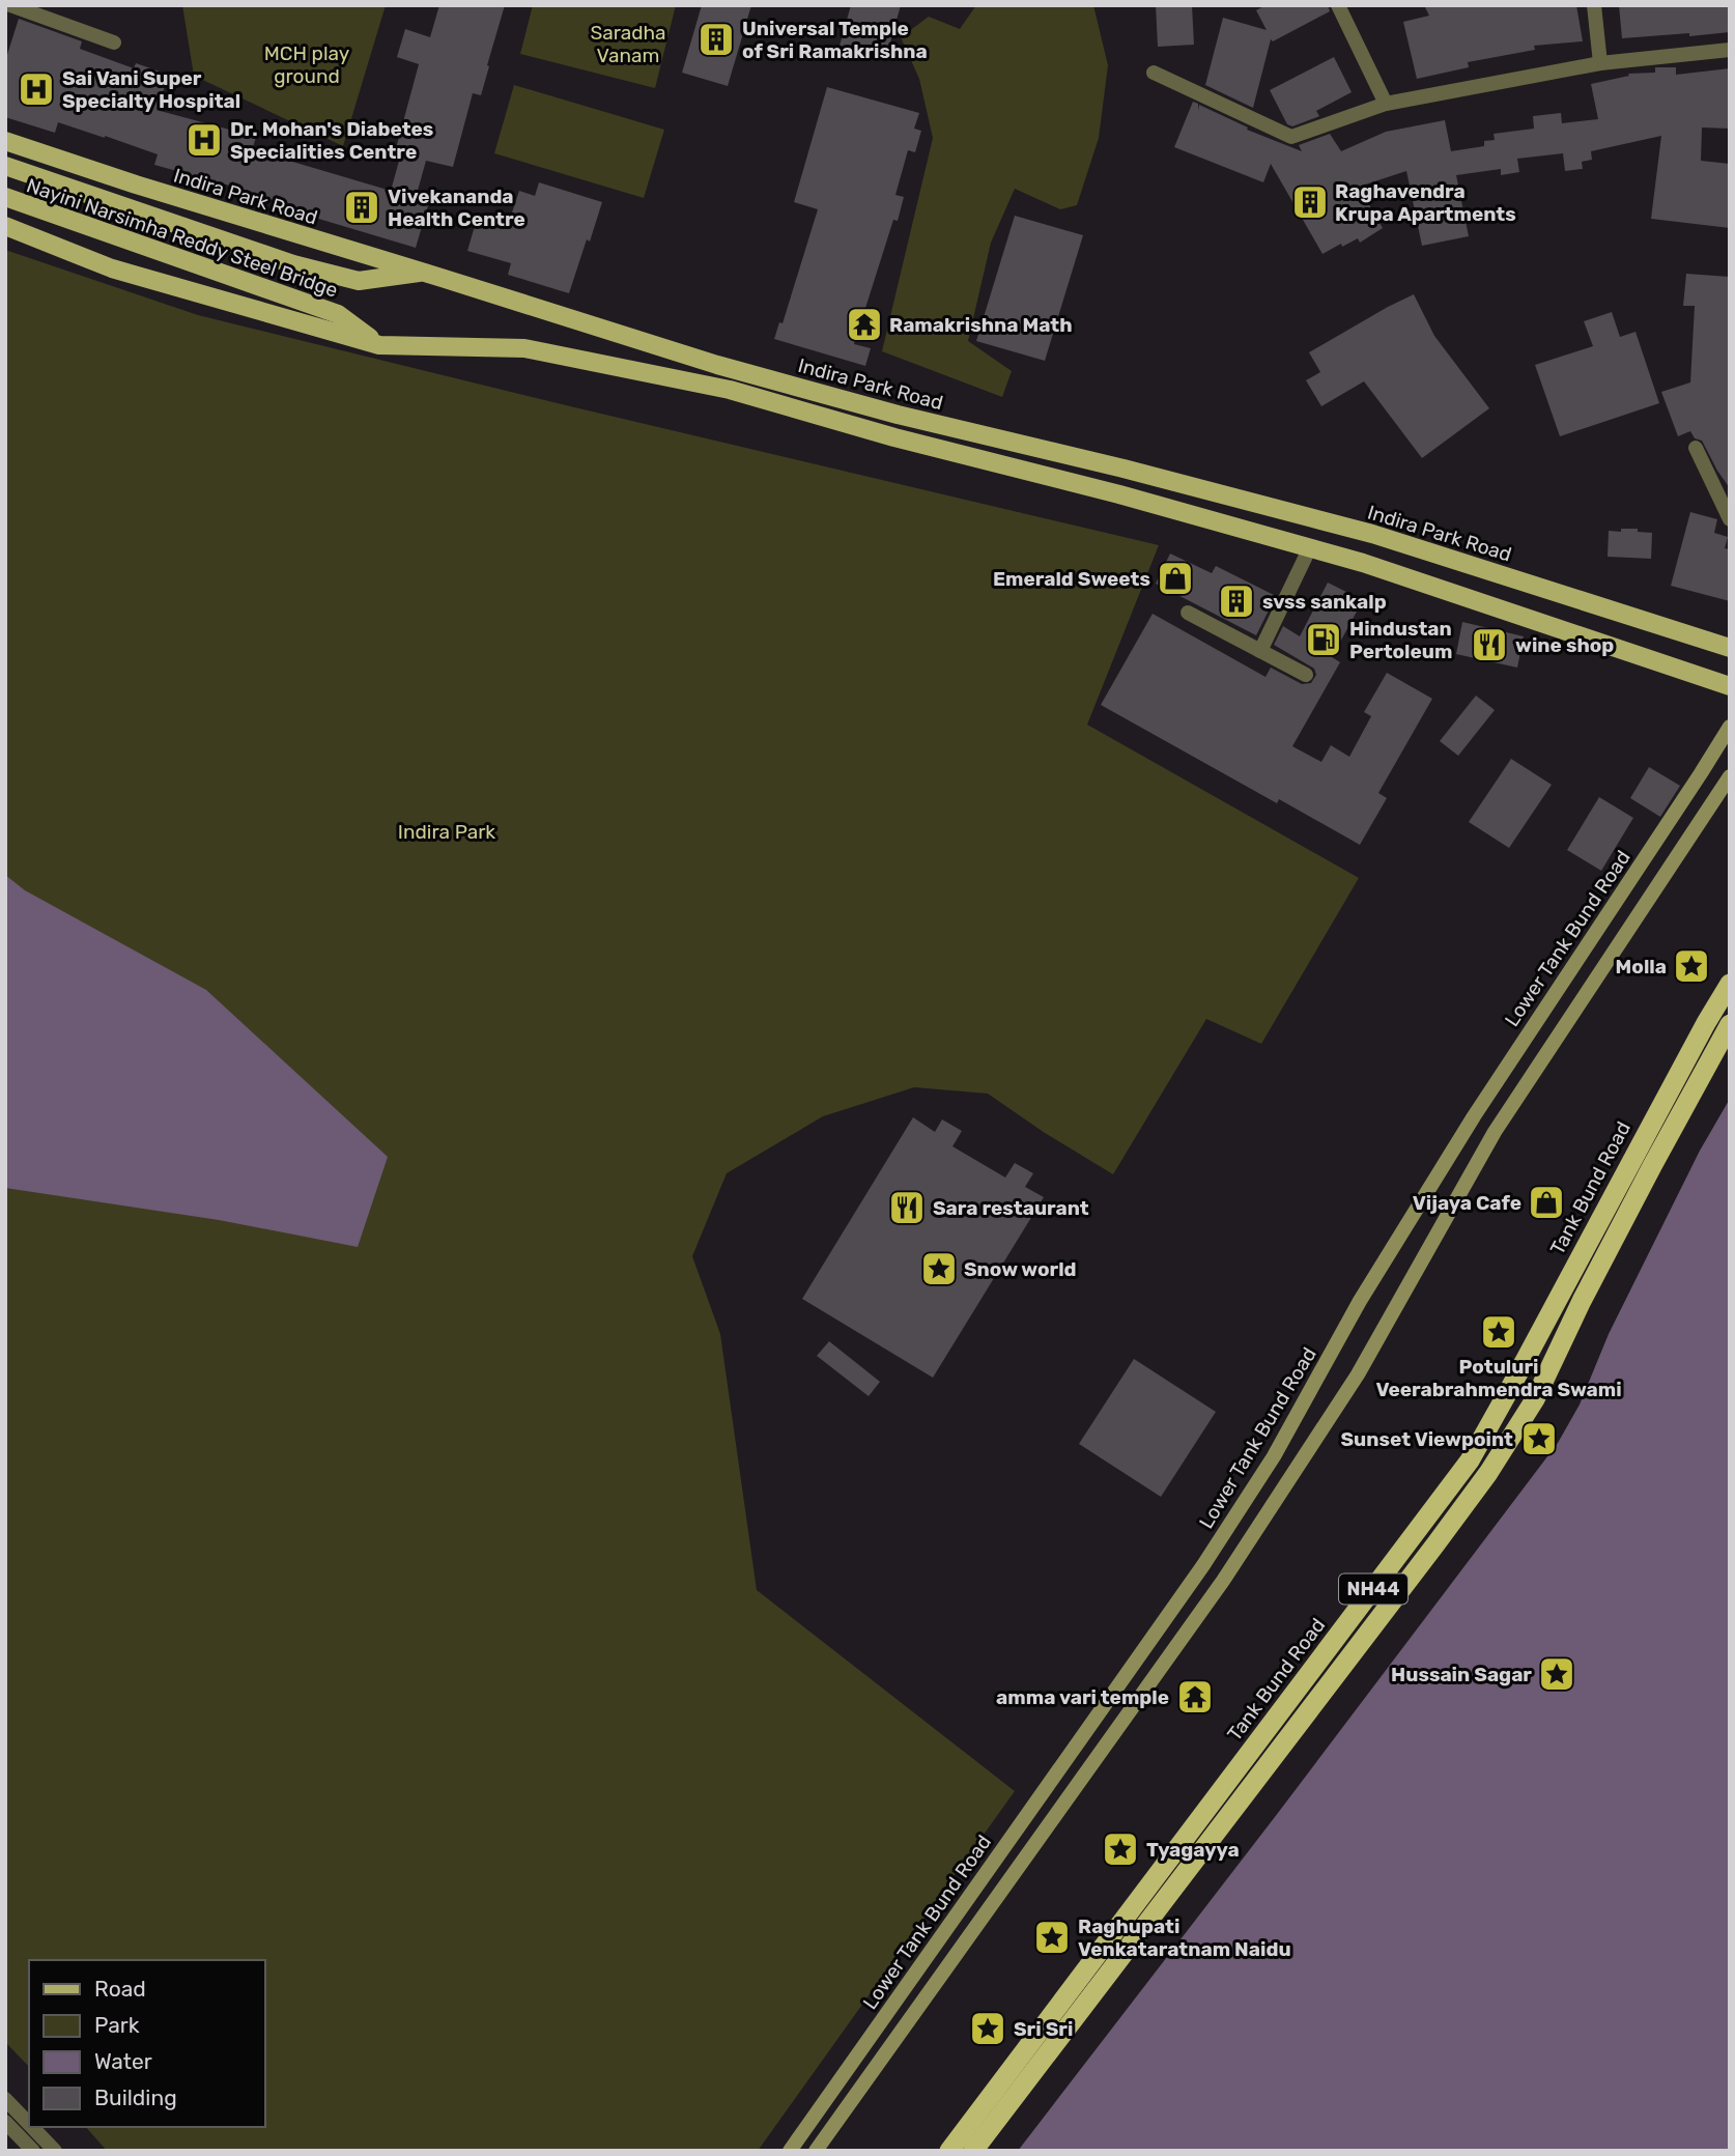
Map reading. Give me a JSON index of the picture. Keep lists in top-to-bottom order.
{
  "streets": {
    "highway": ["Tank Bund Road", "NH44"],
    "main road": ["Indira Park Road", "Nayini Narsimha Reddy Steel Bridge", "Lower Tank Bund Road"]
  },
  "crossings": [
    ["Indira Park Road", "Nayini Narsimha Reddy Steel Bridge"]
  ],
  "parks": ["Saradha Vanam", "MCH play ground", "Indira Park"],
  "places": {
    "building": [
      "Universal Temple of Sri Ramakrishna",
      "Raghavendra Krupa Apartments",
      "Vivekananda Health Centre",
      "svss sankalp"
    ],
    "hospital": ["Sai Vani Super Specialty Hospital", "Dr. Mohan's Diabetes Specialities Centre"],
    "temple": ["Ramakrishna Math", "amma vari temple"],
    "shop": ["Emerald Sweets", "Vijaya Cafe"],
    "fuel station": ["Hindustan Pertoleum"],
    "restaurant": ["wine shop", "Sara restaurant"],
    "place": [
      "Molla",
      "Snow world",
      "Potuluri Veerabrahmendra Swami",
      "Sunset Viewpoint",
      "Hussain Sagar",
      "Tyagayya",
      "Raghupati Venkataratnam Naidu",
      "Sri Sri"
    ]
  },
  "legend": [
    "Road",
    "Park",
    "Water",
    "Building"
  ]
}
